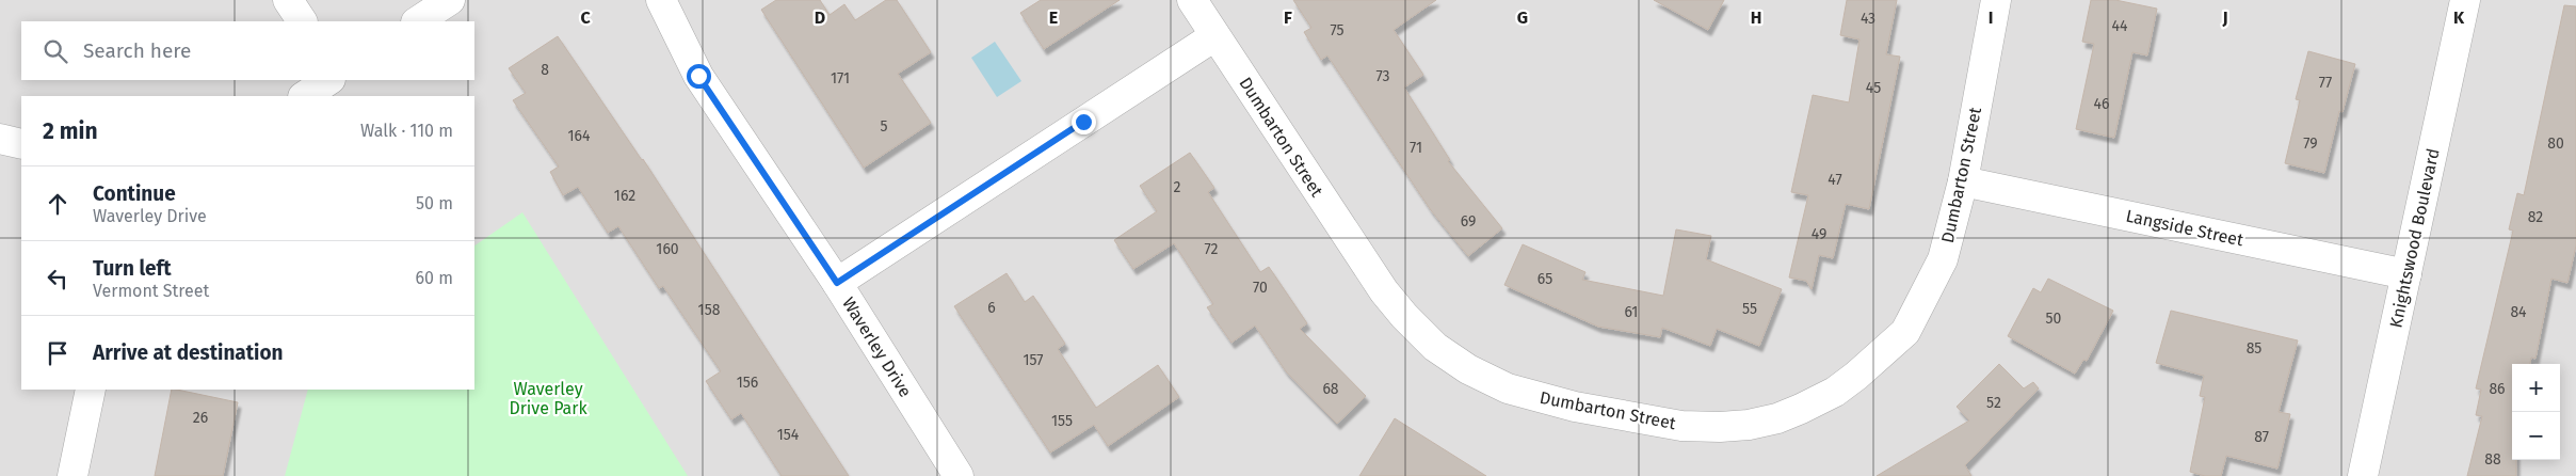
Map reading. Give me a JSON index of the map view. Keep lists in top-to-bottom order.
{
  "streets": {
    "street": [
      "Dumbarton Street",
      "Langside Street",
      "Knightswood Boulevard",
      "Waverley Drive"
    ]
  },
  "crossings": [
    ["Dumbarton Street", "Langside Street"],
    ["Langside Street", "Knightswood Boulevard"]
  ],
  "parks": ["Waverley Drive Park"],
  "house_numbers": [
    "43",
    "44",
    "75",
    "8",
    "73",
    "171",
    "77",
    "45",
    "46",
    "5",
    "164",
    "79",
    "80",
    "71",
    "47",
    "2",
    "162",
    "82",
    "69",
    "49",
    "160",
    "72",
    "65",
    "70",
    "6",
    "55",
    "158",
    "61",
    "84",
    "50",
    "85",
    "157",
    "156",
    "68",
    "86",
    "52",
    "26",
    "155",
    "154",
    "87",
    "88"
  ],
  "page": {
    "search": "Search here",
    "heading": ["2 min", "Walk · 110 m"],
    "list": [
      ["Continue", "Waverley Drive", "50 m"],
      ["Turn left", "Vermont Street", "60 m"],
      "Arrive at destination"
    ],
    "map_buttons": ["+", "−"]
  },
  "grid": {
    "columns": [
      "C",
      "D",
      "E",
      "F",
      "G",
      "H",
      "I",
      "J",
      "K"
    ]
  }
}
